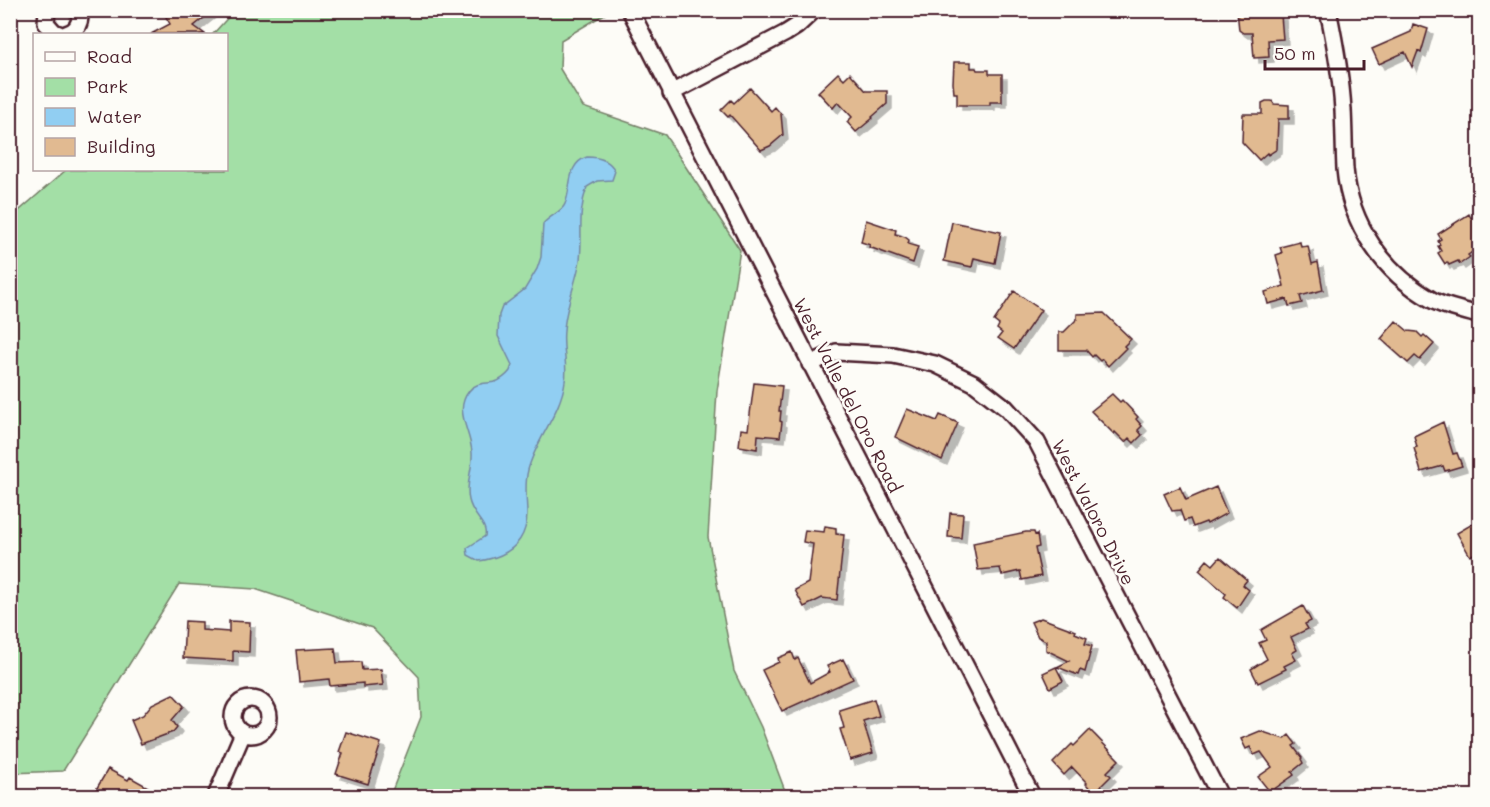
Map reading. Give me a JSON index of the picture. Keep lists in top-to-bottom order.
{
  "streets": {
    "street": ["West Valle del Oro Road", "West Valoro Drive"]
  },
  "crossings": [
    ["West Valle del Oro Road", "West Valoro Drive"]
  ],
  "legend": [
    "Road",
    "Park",
    "Water",
    "Building"
  ],
  "scale_bar": "50 m"
}
